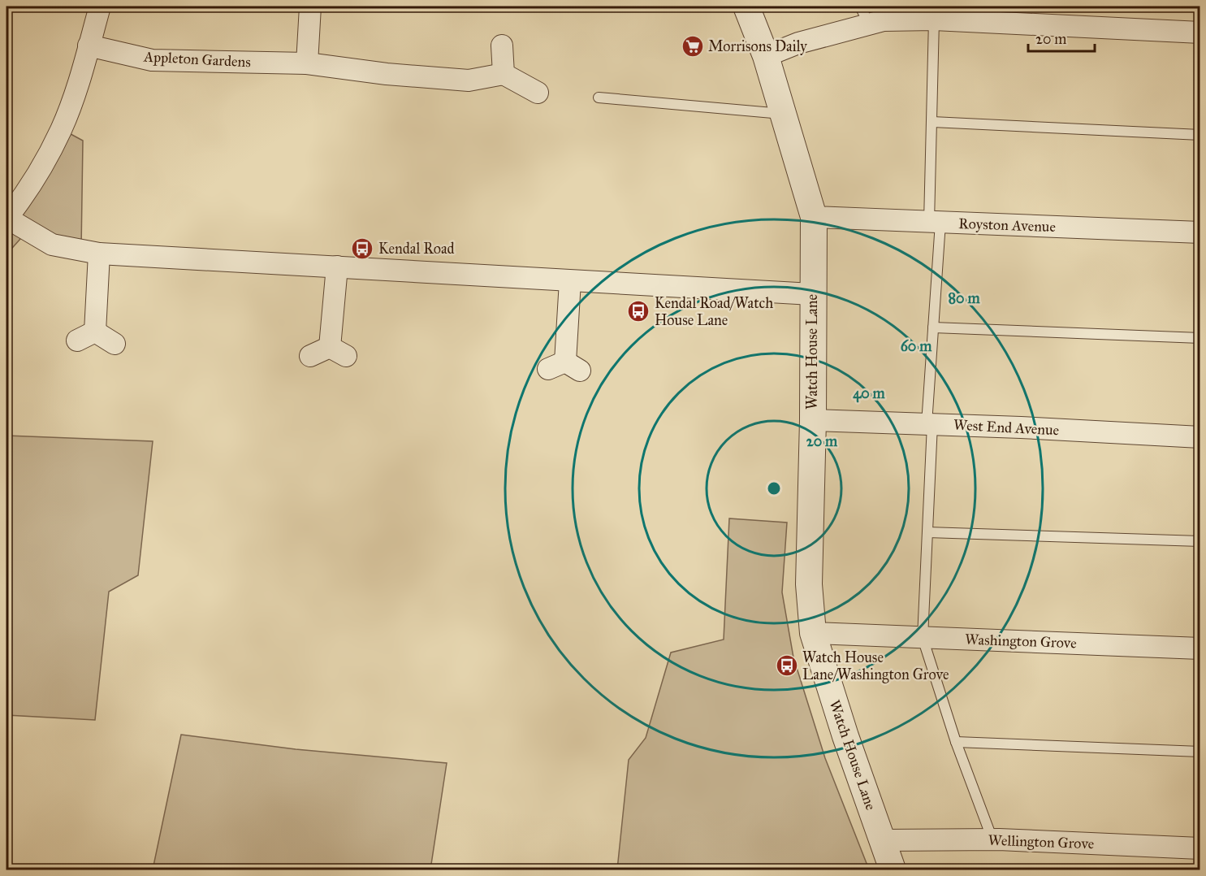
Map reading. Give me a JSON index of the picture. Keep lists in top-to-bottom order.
{
  "streets": {
    "street": [
      "Appleton Gardens",
      "Royston Avenue",
      "Watch House Lane",
      "West End Avenue",
      "Washington Grove",
      "Wellington Grove"
    ]
  },
  "crossings": [
    ["Royston Avenue", "Watch House Lane"],
    ["Watch House Lane", "West End Avenue"],
    ["Watch House Lane", "Washington Grove"],
    ["Watch House Lane", "Wellington Grove"]
  ],
  "places": {
    "supermarket": ["Morrisons Daily"],
    "bus stop": ["Kendal Road", "Kendal Road/Watch House Lane", "Watch House Lane/Washington Grove"]
  },
  "scale_bar": "20 m",
  "rings": [
    "80 m",
    "60 m",
    "40 m",
    "20 m"
  ]
}
